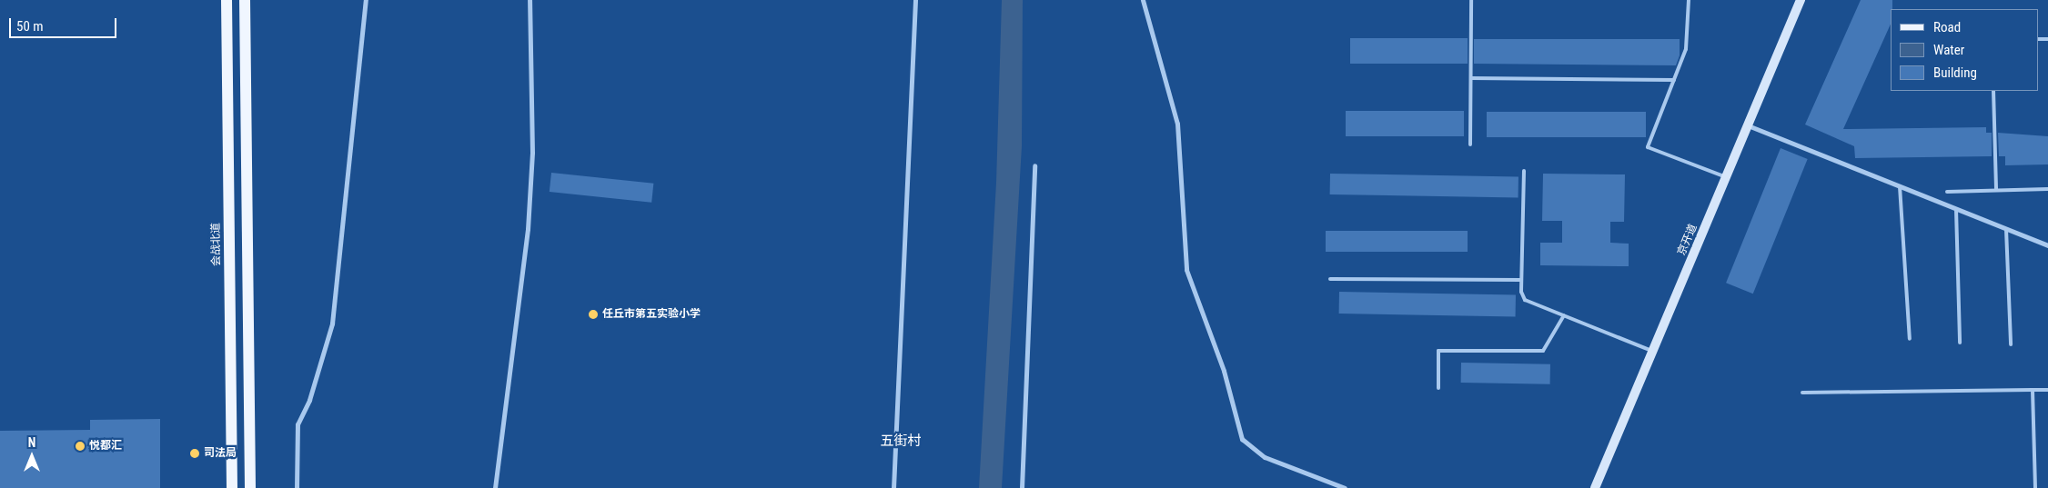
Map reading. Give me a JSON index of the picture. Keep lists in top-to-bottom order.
{
  "streets": {
    "main road": ["京开道", "会战北道"]
  },
  "districts": ["五街村"],
  "places": ["任丘市第五实验小学", "悦都汇", "司法局"],
  "legend": ["Road", "Water", "Building"],
  "scale_bar": "50 m",
  "north": "top"
}
